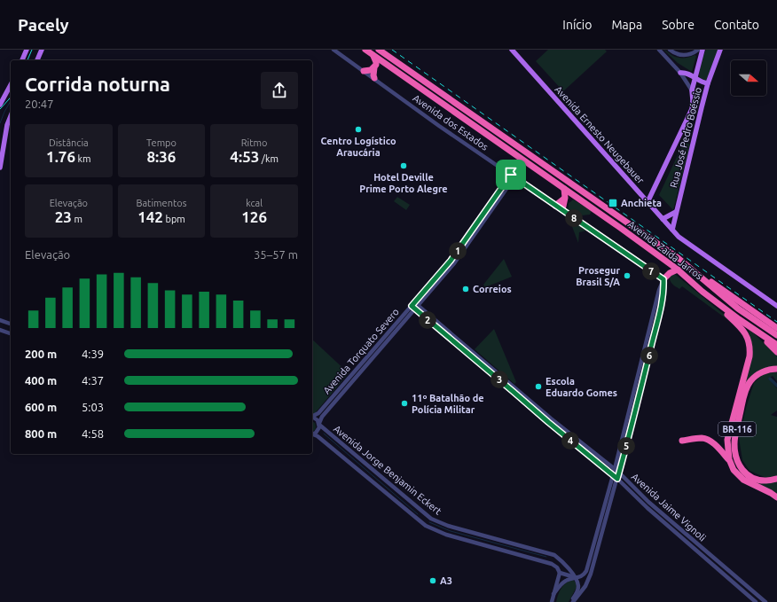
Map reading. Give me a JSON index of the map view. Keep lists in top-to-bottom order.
{
  "streets": {
    "highway": ["Avenida Zaida Jarros", "BR-116"],
    "main road": ["Avenida Ernesto Neugebauer", "Rua José Pedro Boéssio"],
    "street": [
      "Avenida dos Estados",
      "Avenida Torquato Severo",
      "Avenida Jorge Benjamin Eckert",
      "Avenida Jaime Vignoli"
    ]
  },
  "crossings": [
    ["Avenida dos Estados", "Avenida Torquato Severo"],
    ["Avenida Ernesto Neugebauer", "Rua José Pedro Boéssio"],
    ["Avenida Torquato Severo", "Avenida Jorge Benjamin Eckert"],
    ["Avenida Torquato Severo", "Avenida Jaime Vignoli"]
  ],
  "places": {
    "other": [
      "Centro Logístico Araucária",
      "Hotel Deville Prime Porto Alegre",
      "Prosegur Brasil S/A",
      "Correios",
      "Escola Eduardo Gomes",
      "11º Batalhão de Polícia Militar",
      "A3"
    ],
    "transit": ["Anchieta"]
  },
  "north": "right",
  "page": {
    "header": "Pacely",
    "nav": [
      "Início",
      "Mapa",
      "Sobre",
      "Contato"
    ],
    "heading": ["Corrida noturna", "20:47"],
    "stats": [
      ["Distância", "1.76 km"],
      ["Tempo", "8:36"],
      ["Ritmo", "4:53 /km"],
      ["Elevação", "23 m"],
      ["Batimentos", "142 bpm"],
      ["kcal", "126"]
    ],
    "pins": [
      "8",
      "1",
      "7",
      "2",
      "6",
      "3",
      "4",
      "5"
    ],
    "chart": ["Elevação", "35–57 m"],
    "list": [
      {
        "name": "200 m",
        "note": "4:39"
      },
      {
        "name": "400 m",
        "note": "4:37"
      },
      {
        "name": "600 m",
        "note": "5:03"
      },
      {
        "name": "800 m",
        "note": "4:58"
      }
    ]
  }
}
